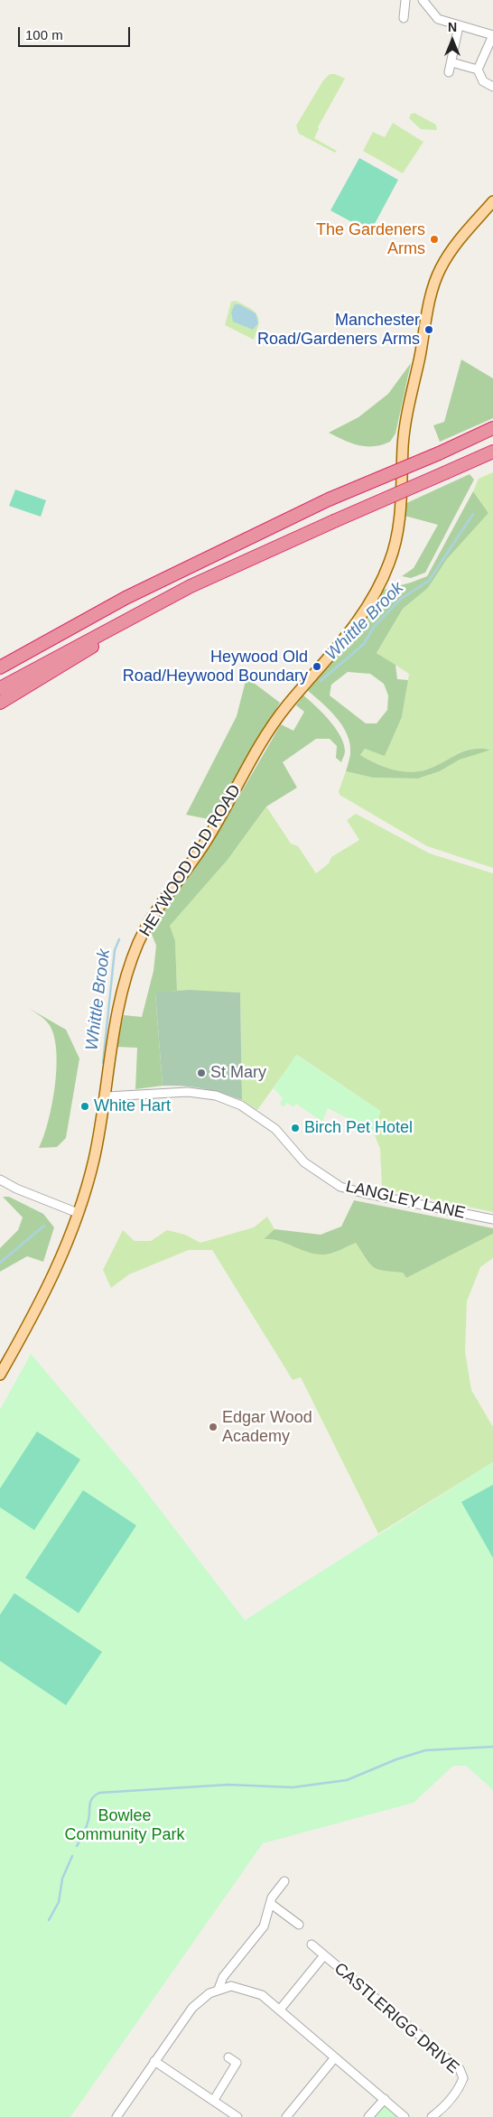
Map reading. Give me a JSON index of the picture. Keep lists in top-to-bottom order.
{
  "streets": {
    "main road": ["HEYWOOD OLD ROAD"],
    "street": ["LANGLEY LANE", "CASTLERIGG DRIVE"]
  },
  "crossings": [
    ["HEYWOOD OLD ROAD", "LANGLEY LANE"]
  ],
  "water": ["Whittle Brook"],
  "parks": ["Bowlee Community Park"],
  "places": [
    "The Gardeners Arms",
    "Manchester Road/Gardeners Arms",
    "Heywood Old Road/Heywood Boundary",
    "St Mary",
    "White Hart",
    "Birch Pet Hotel",
    "Edgar Wood Academy"
  ],
  "scale_bar": "100 m",
  "north": "top"
}
